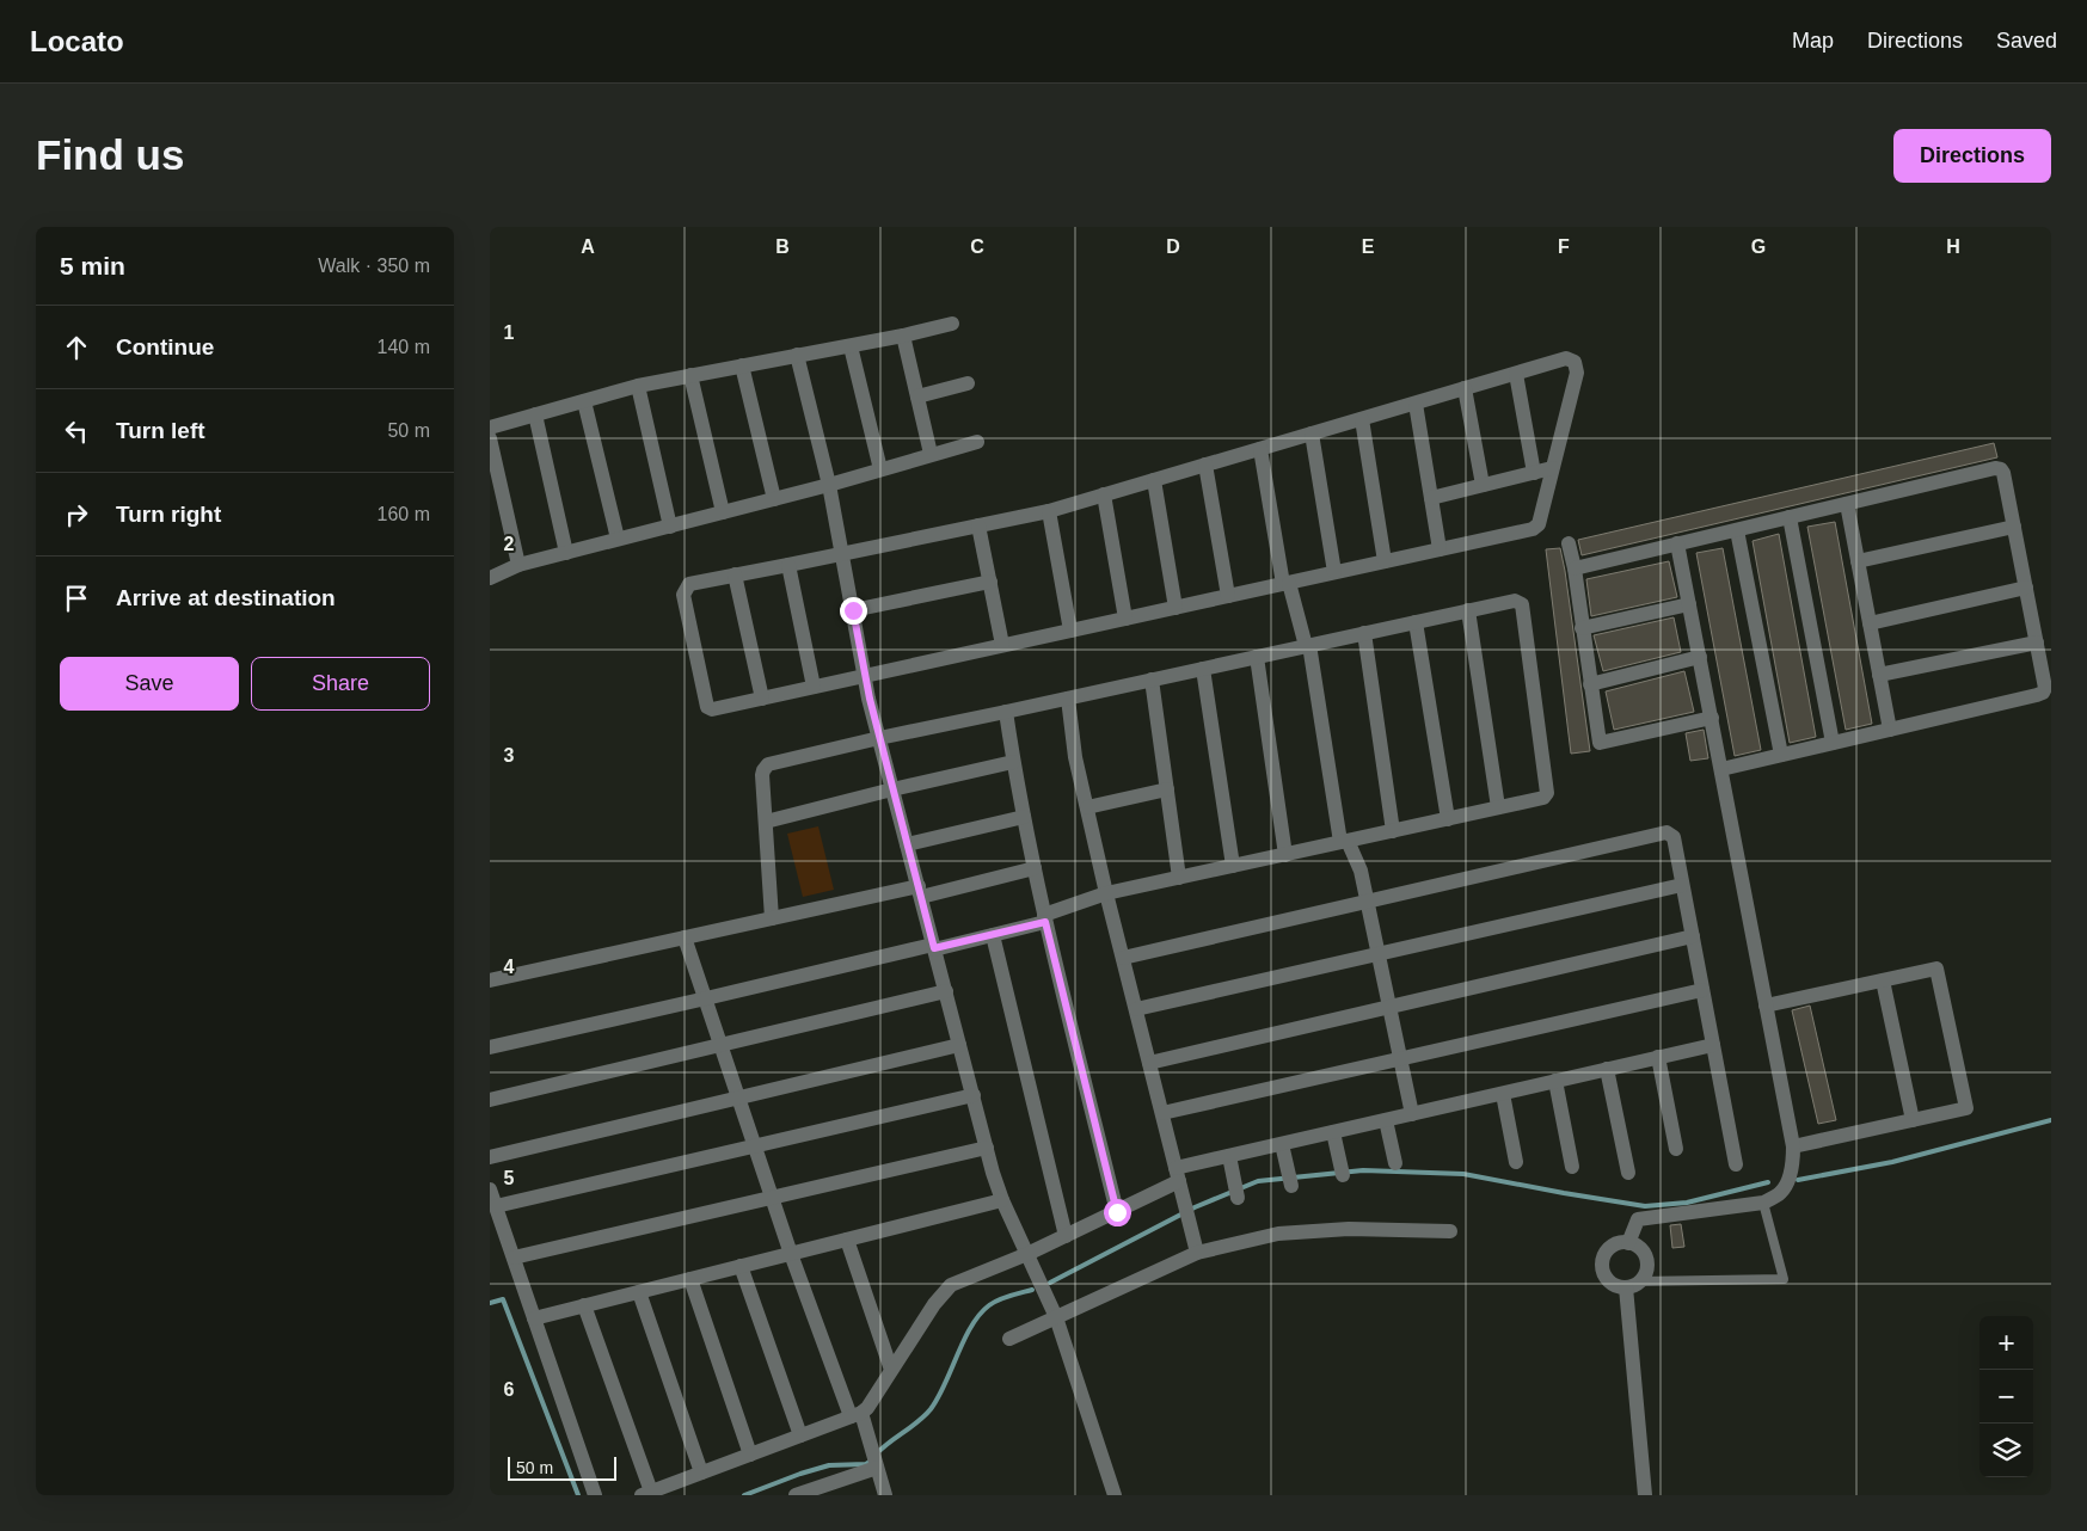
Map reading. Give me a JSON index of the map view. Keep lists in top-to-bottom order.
{
  "scale_bar": "50 m",
  "page": {
    "header": "Locato",
    "nav": ["Map", "Directions", "Saved"],
    "buttons": [
      "Directions",
      ["Save", "Share"]
    ],
    "title": "Find us",
    "heading": ["5 min", "Walk · 350 m"],
    "list": [
      ["Continue", "140 m"],
      ["Turn left", "50 m"],
      ["Turn right", "160 m"],
      "Arrive at destination"
    ],
    "map_buttons": ["+", "−"],
    "scale": "50 m"
  },
  "grid": {
    "columns": [
      "A",
      "B",
      "C",
      "D",
      "E",
      "F",
      "G",
      "H"
    ],
    "rows": [
      "1",
      "2",
      "3",
      "4",
      "5",
      "6"
    ]
  }
}
